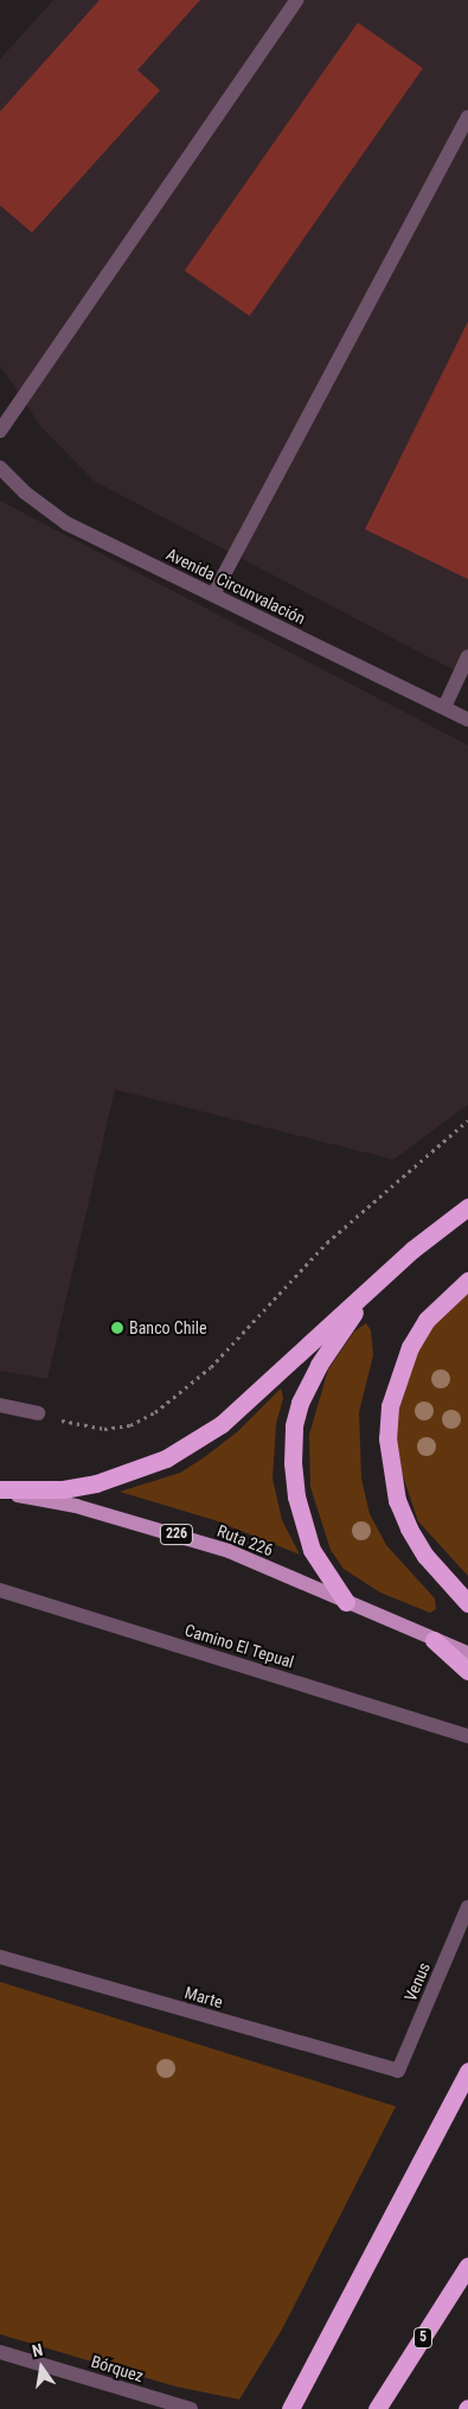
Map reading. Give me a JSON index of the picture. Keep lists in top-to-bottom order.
{
  "streets": {
    "highway": ["5"],
    "main road": ["226", "Ruta 226"],
    "street": [
      "Avenida Circunvalación",
      "Camino El Tepual",
      "Venus",
      "Marte",
      "Bórquez"
    ]
  },
  "crossings": [
    ["Venus", "Marte"]
  ],
  "places": ["Banco Chile"],
  "north": "top"
}
